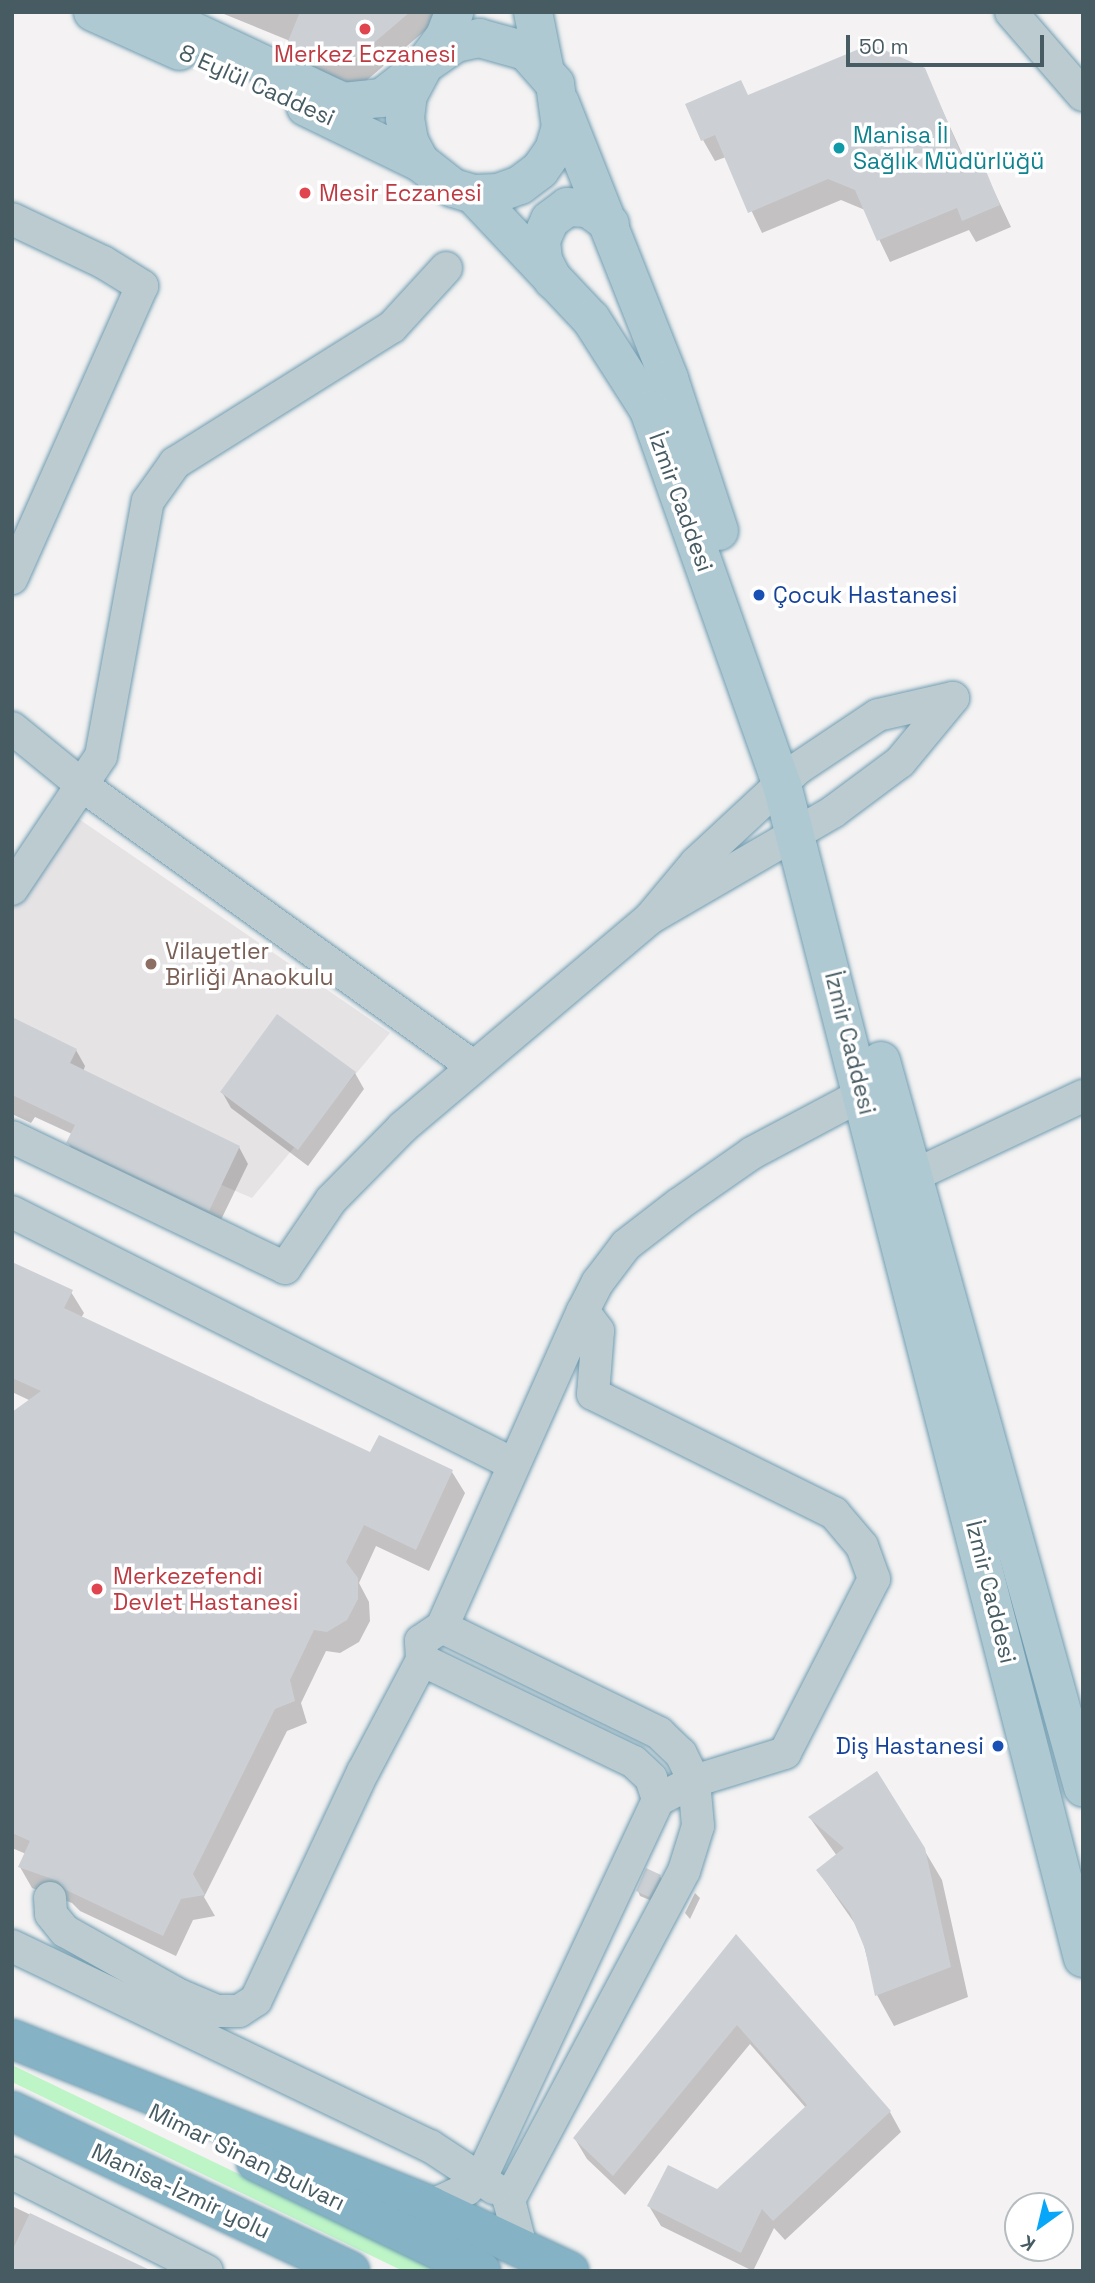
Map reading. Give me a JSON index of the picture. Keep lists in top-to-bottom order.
{
  "streets": {
    "highway": ["Mimar Sinan Bulvarı", "Manisa-İzmir yolu"],
    "main road": ["8 Eylül Caddesi", "İzmir Caddesi"]
  },
  "crossings": [
    ["8 Eylül Caddesi", "İzmir Caddesi"]
  ],
  "places": [
    "Merkez Eczanesi",
    "Manisa İl Sağlık Müdürlüğü",
    "Mesir Eczanesi",
    "Çocuk Hastanesi",
    "Vilayetler Birliği Anaokulu",
    "Merkezefendi Devlet Hastanesi",
    "Diş Hastanesi"
  ],
  "scale_bar": "50 m",
  "north": "bottom left"
}
